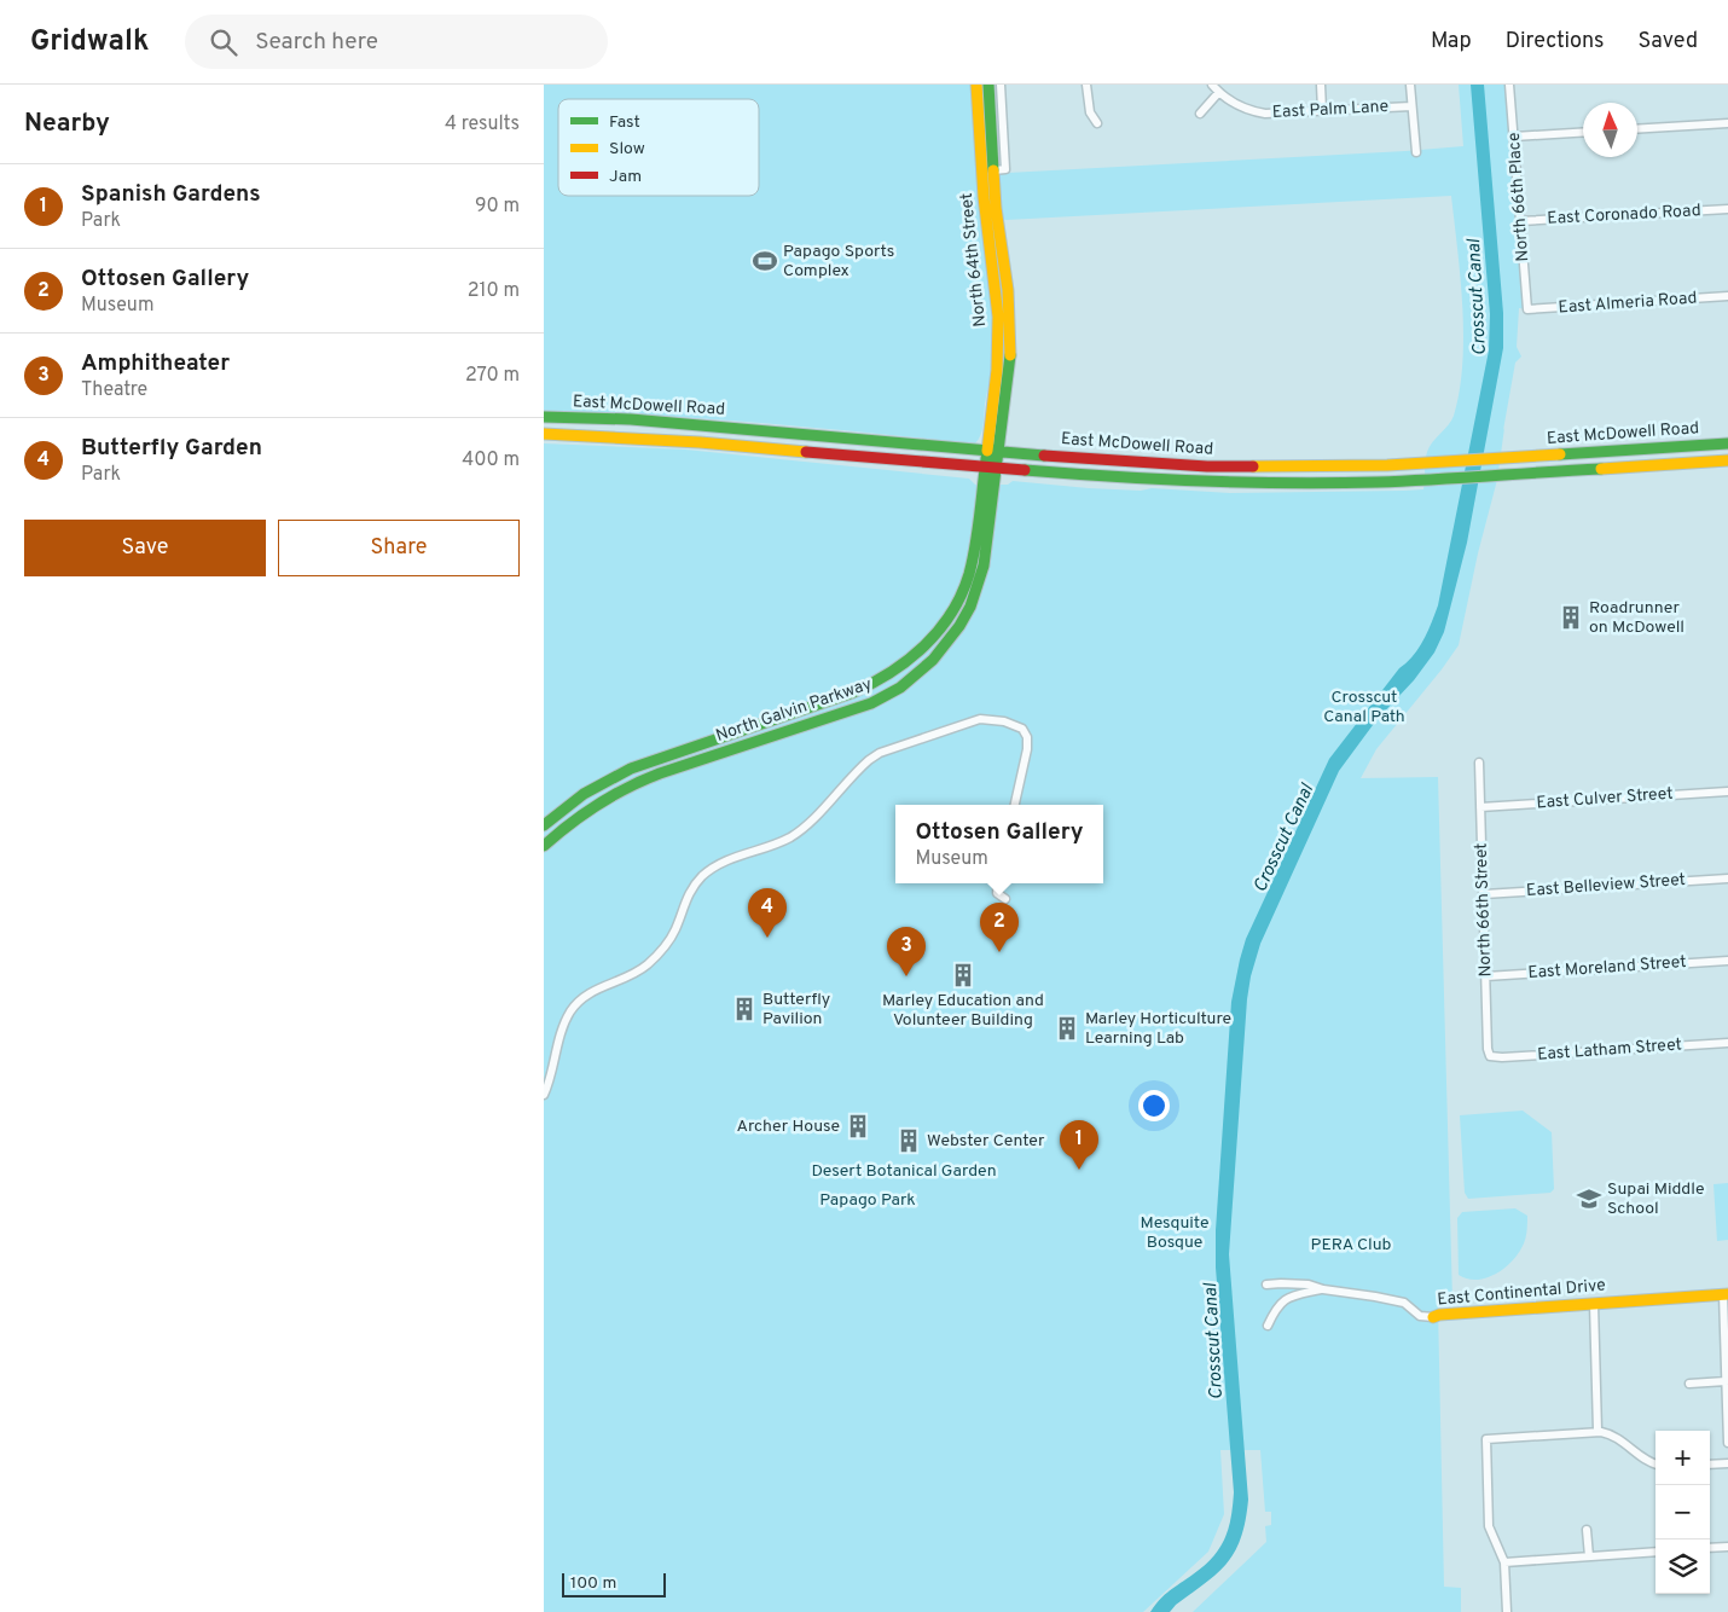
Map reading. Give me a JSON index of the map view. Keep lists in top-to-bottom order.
{
  "streets": {
    "main road": [
      "North 64th Street",
      "East McDowell Road",
      "North Galvin Parkway",
      "East Continental Drive"
    ],
    "street": [
      "East Palm Lane",
      "North 66th Place",
      "East Coronado Road",
      "East Almeria Road",
      "East Culver Street",
      "East Belleview Street",
      "North 66th Street",
      "East Moreland Street",
      "East Latham Street"
    ]
  },
  "crossings": [
    ["North 66th Place", "East Coronado Road"],
    ["North 66th Place", "East Almeria Road"],
    ["North 64th Street", "East McDowell Road"],
    ["North 64th Street", "North Galvin Parkway"],
    ["East McDowell Road", "North Galvin Parkway"],
    ["East Culver Street", "North 66th Street"],
    ["East Belleview Street", "North 66th Street"],
    ["North 66th Street", "East Moreland Street"],
    ["North 66th Street", "East Latham Street"]
  ],
  "water": ["Crosscut Canal"],
  "parks": [
    "Crosscut Canal Path",
    "Desert Botanical Garden",
    "Papago Park",
    "Mesquite Bosque",
    "PERA Club"
  ],
  "places": {
    "sports": ["Papago Sports Complex"],
    "building": [
      "Roadrunner on McDowell",
      "Marley Education and Volunteer Building",
      "Butterfly Pavilion",
      "Marley Horticulture Learning Lab",
      "Archer House",
      "Webster Center"
    ],
    "school or university": ["Supai Middle School"]
  },
  "legend": ["Fast", "Slow", "Jam"],
  "scale_bar": "100 m",
  "north": "top",
  "page": {
    "header": "Gridwalk",
    "search": "Search here",
    "nav": ["Map", "Directions", "Saved"],
    "heading": ["Nearby", "4 results"],
    "list": [
      {
        "mark": "1",
        "name": "Spanish Gardens",
        "note": "Park",
        "value": "90 m"
      },
      {
        "mark": "2",
        "name": "Ottosen Gallery",
        "note": "Museum",
        "value": "210 m"
      },
      {
        "mark": "3",
        "name": "Amphitheater",
        "note": "Theatre",
        "value": "270 m"
      },
      {
        "mark": "4",
        "name": "Butterfly Garden",
        "note": "Park",
        "value": "400 m"
      }
    ],
    "buttons": ["Save", "Share"],
    "popup": ["Ottosen Gallery", "Museum"],
    "pins": [
      "4",
      "2",
      "3",
      "1"
    ],
    "map_buttons": ["+", "−"],
    "scale": "100 m"
  }
}
